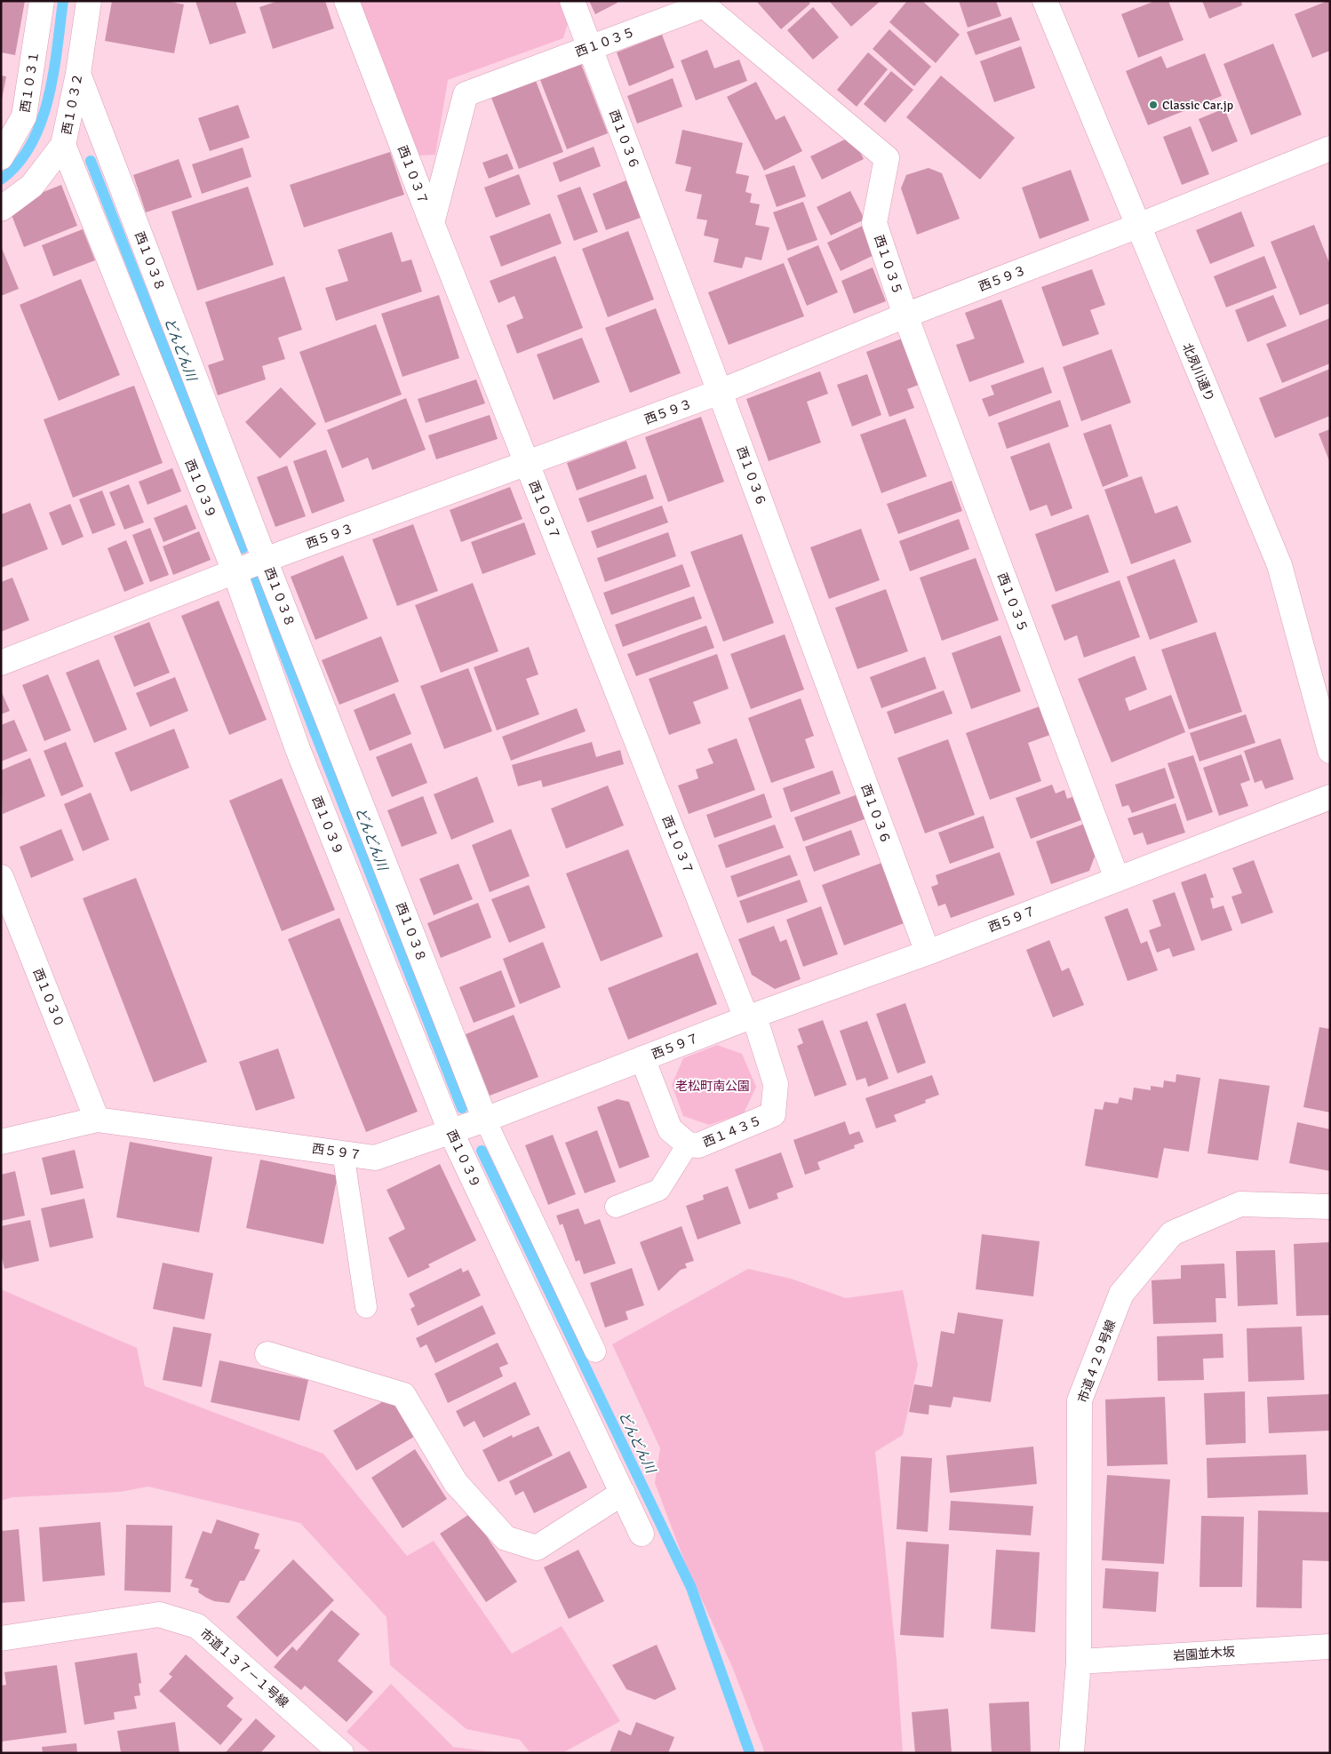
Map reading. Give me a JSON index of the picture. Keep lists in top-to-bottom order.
{
  "streets": {
    "street": [
      "西１０３５",
      "西１０３１",
      "西１０３２",
      "西１０３６",
      "西１０３７",
      "西１０３８",
      "西５９３",
      "北夙川通り",
      "西１０３９",
      "西５９７",
      "西１０３０",
      "西１４３５",
      "市道４２９号線",
      "岩園並木坂",
      "市道１３７－１号線"
    ]
  },
  "crossings": [
    ["西１０３５", "西１０３６"],
    ["西１０３５", "西１０３７"],
    ["西１０３５", "西５９３"],
    ["西１０３５", "西５９７"],
    ["西１０３２", "西１０３８"],
    ["西１０３２", "西１０３９"],
    ["西１０３６", "西５９３"],
    ["西１０３６", "西５９７"],
    ["西１０３７", "西５９３"],
    ["西１０３７", "西５９７"],
    ["西１０３７", "西１４３５"],
    ["西１０３８", "西５９３"],
    ["西１０３８", "西５９７"],
    ["西５９３", "北夙川通り"],
    ["西５９３", "西１０３９"],
    ["西１０３９", "西５９７"],
    ["西５９７", "西１０３０"],
    ["西５９７", "西１４３５"],
    ["市道４２９号線", "岩園並木坂"]
  ],
  "water": ["どんどん川"],
  "parks": ["老松町南公園"],
  "places": ["Classic Car.jp"]
}
